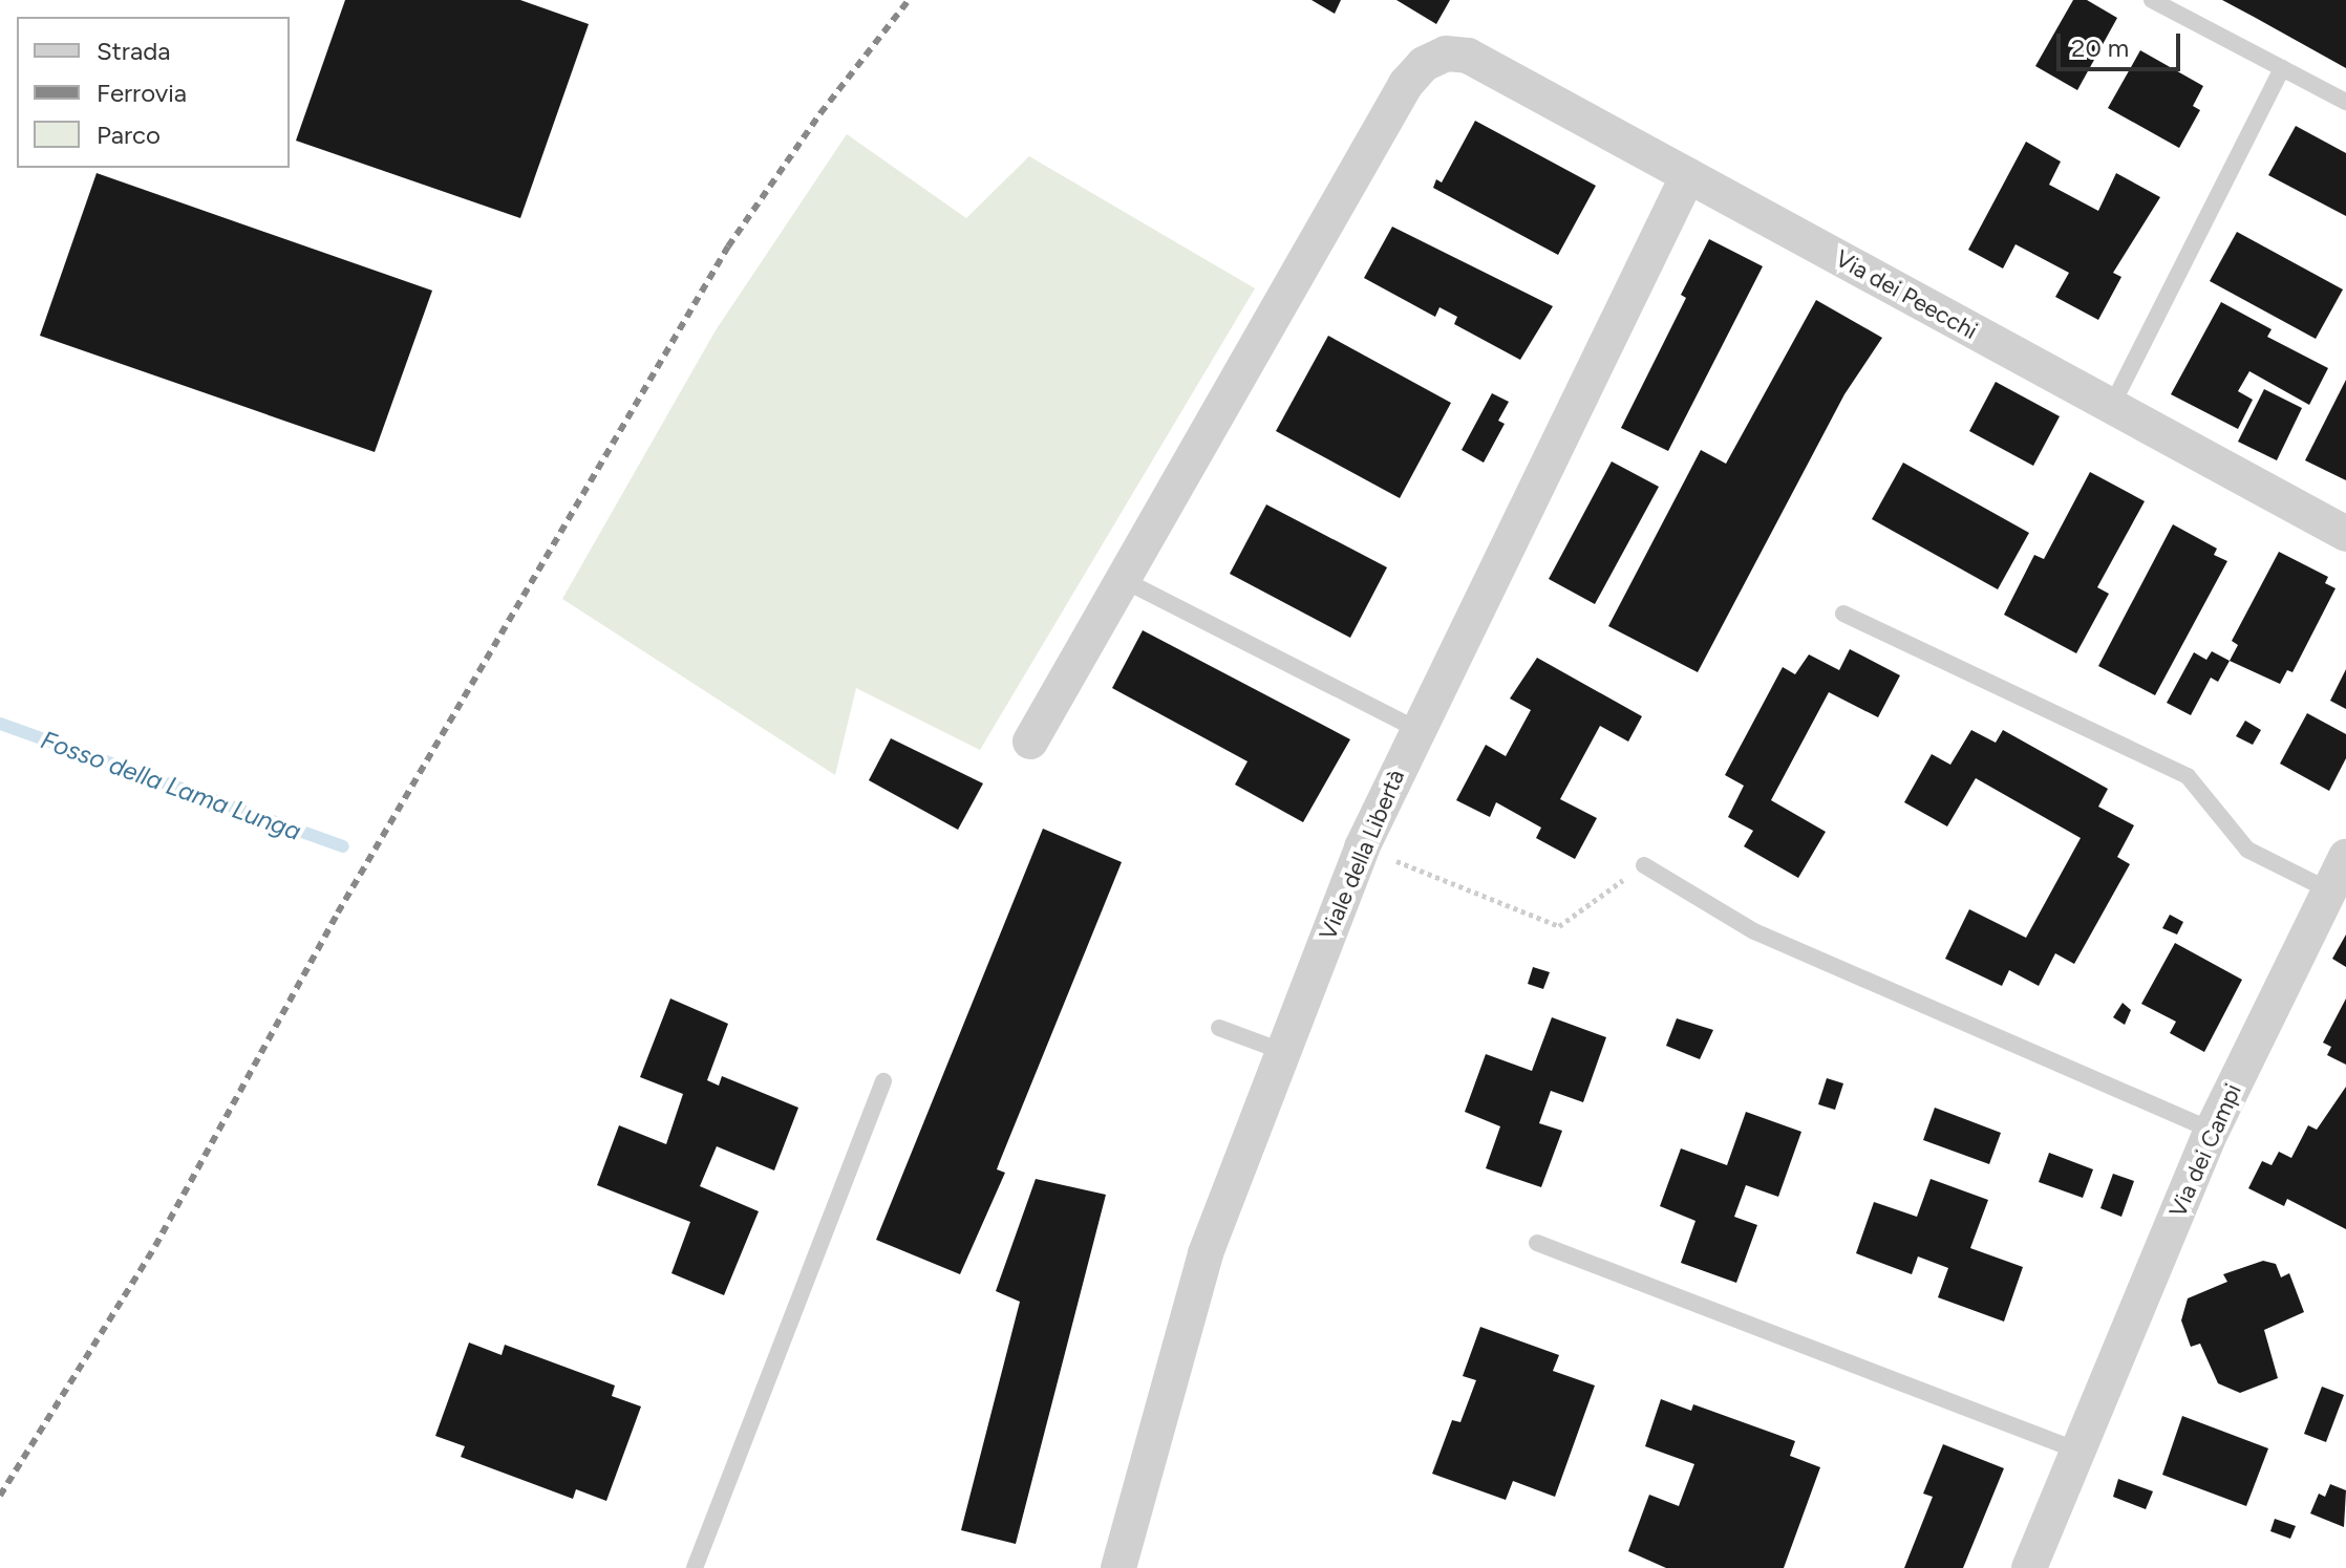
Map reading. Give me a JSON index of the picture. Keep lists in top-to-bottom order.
{
  "streets": {
    "street": ["Via dei Peecchi", "Viale della Libertà", "Via dei Campi"]
  },
  "crossings": [
    ["Via dei Peecchi", "Viale della Libertà"]
  ],
  "water": ["Fosso della Lama Lunga"],
  "legend": ["Strada", "Ferrovia", "Parco"],
  "scale_bar": "20 m"
}
